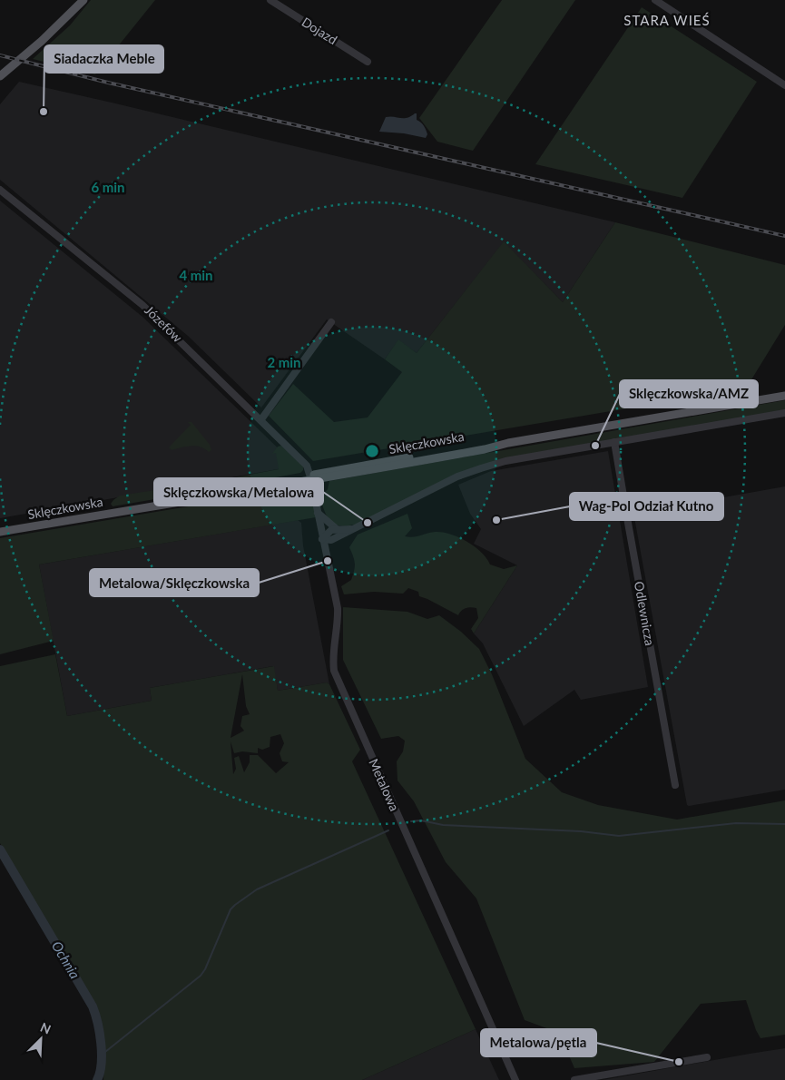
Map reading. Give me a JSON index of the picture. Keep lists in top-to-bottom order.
{
  "streets": {
    "main road": ["Sklęczkowska"],
    "street": [
      "Dojazd",
      "Józefów",
      "Odlewnicza",
      "Metalowa"
    ]
  },
  "crossings": [
    ["Józefów", "Sklęczkowska"],
    ["Józefów", "Metalowa"],
    ["Sklęczkowska", "Metalowa"]
  ],
  "districts": ["STARA WIEŚ"],
  "water": ["Ochnia"],
  "places": [
    "Siadaczka Meble",
    "Sklęczkowska/AMZ",
    "Wag-Pol Odział Kutno",
    "Sklęczkowska/Metalowa",
    "Metalowa/Sklęczkowska",
    "Metalowa/pętla"
  ],
  "north": "top right",
  "rings": ["6 min", "4 min", "2 min"]
}
